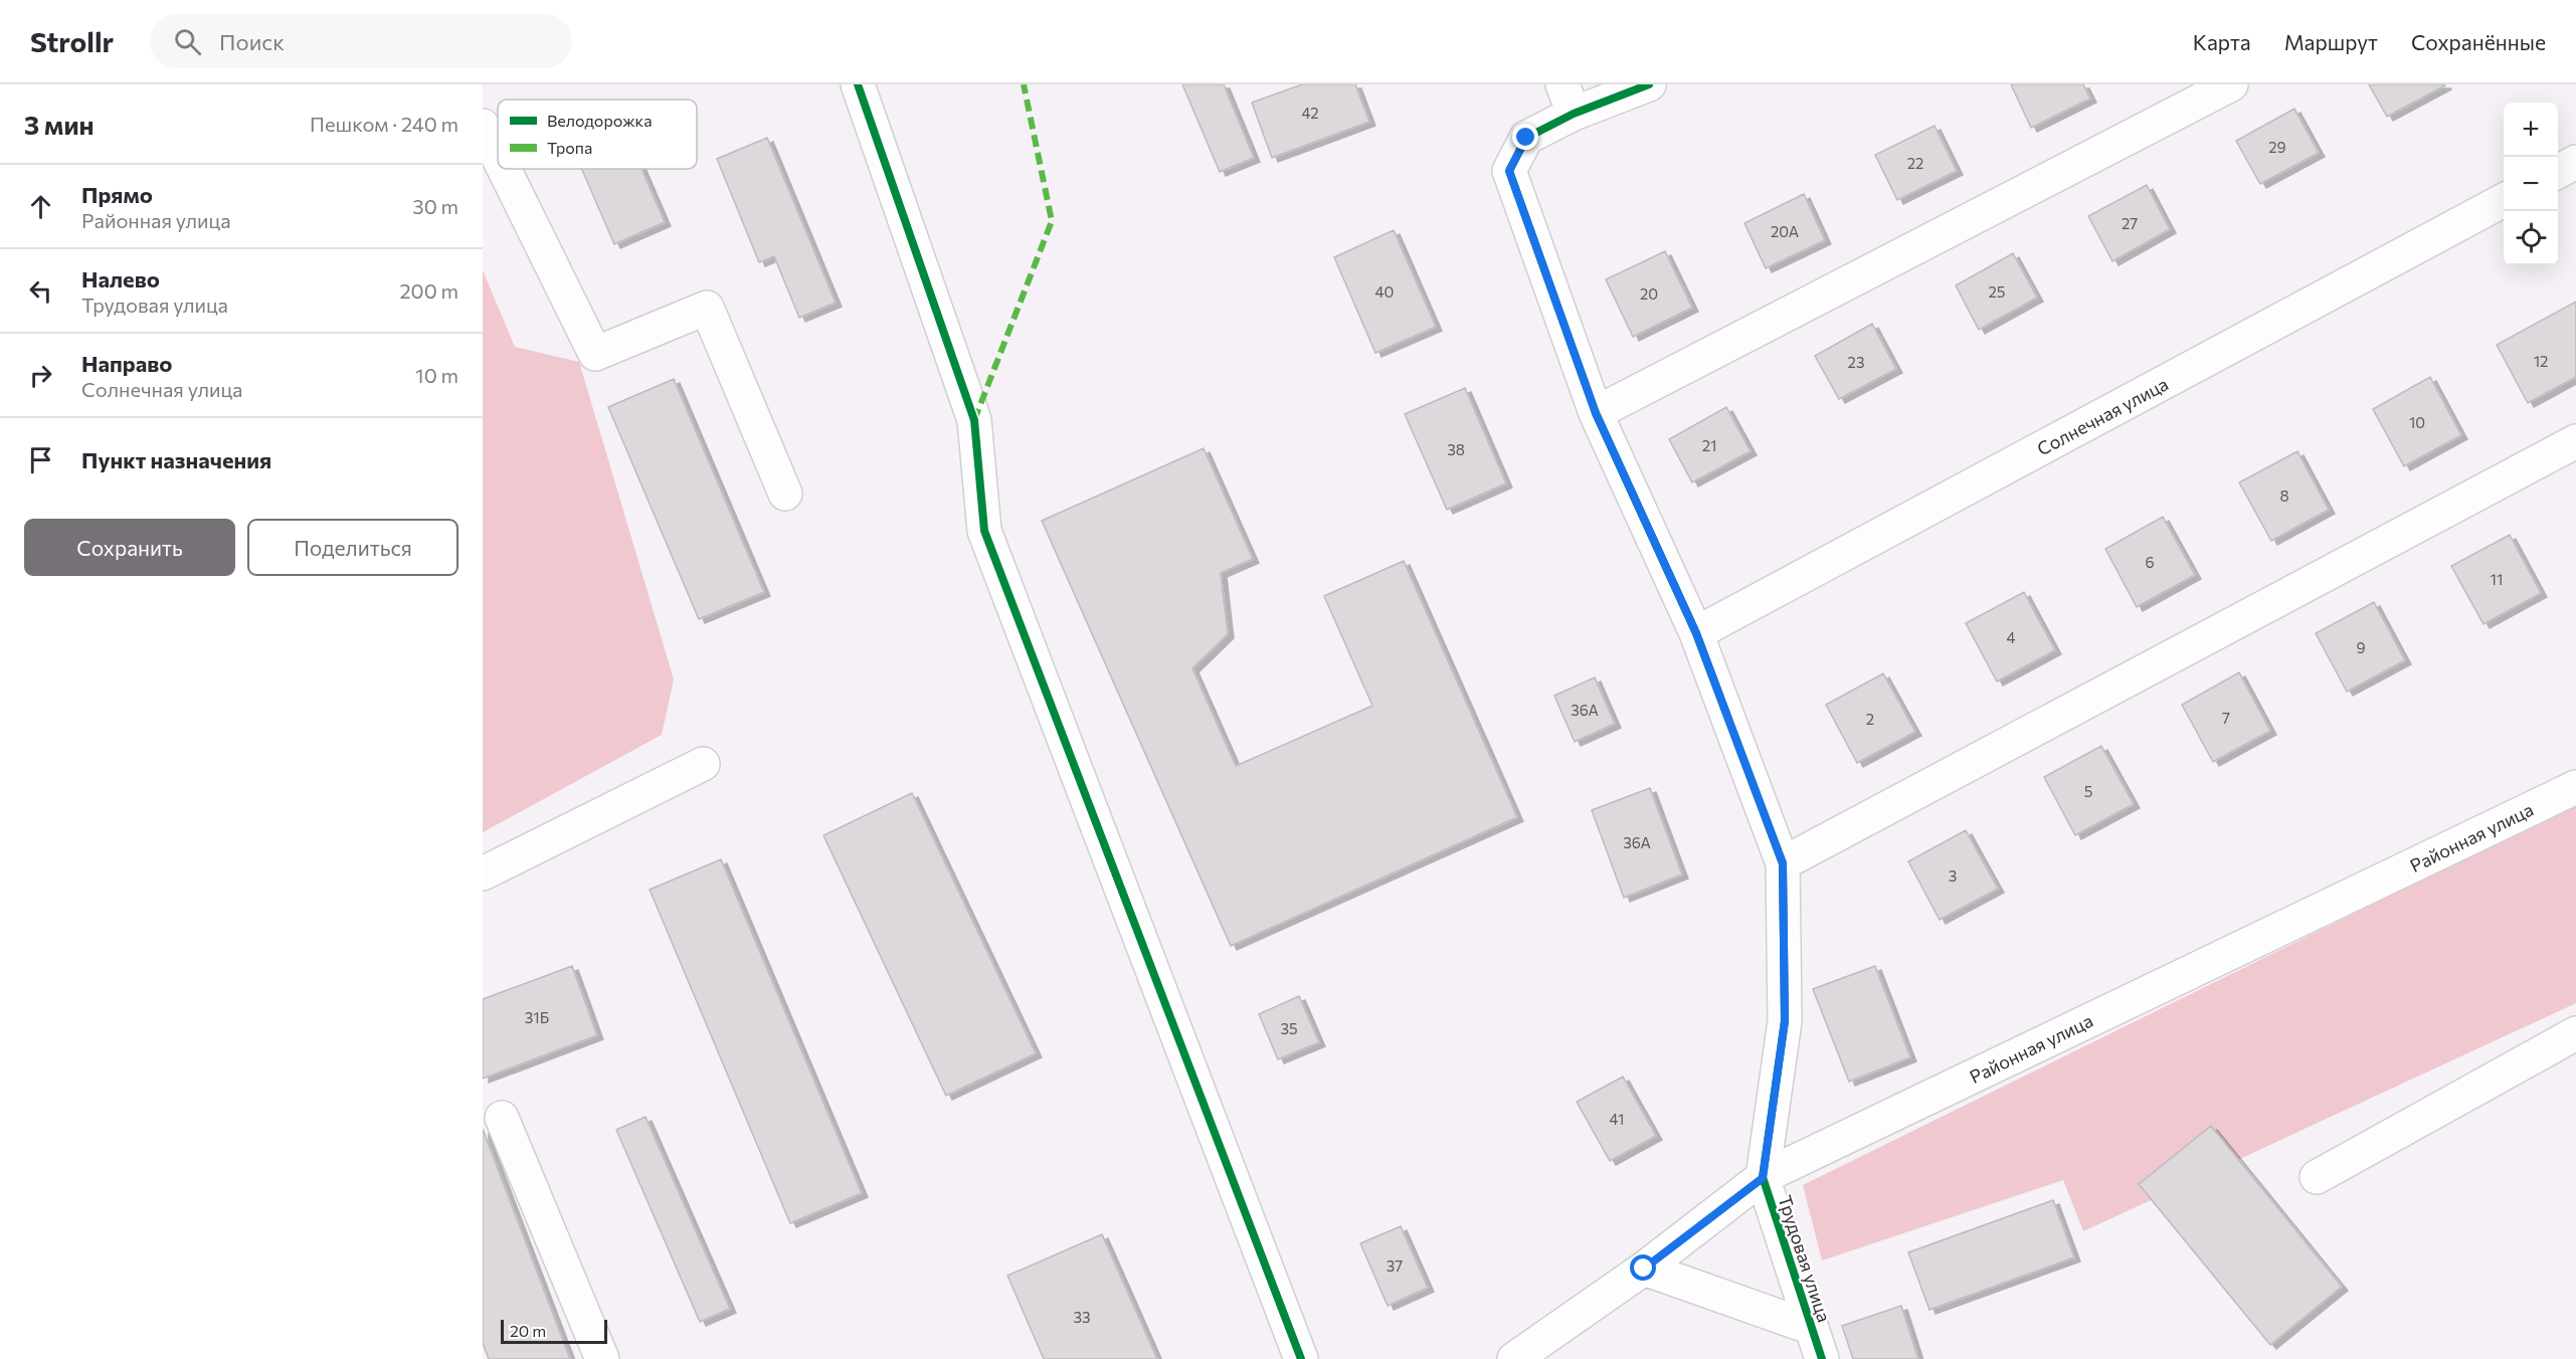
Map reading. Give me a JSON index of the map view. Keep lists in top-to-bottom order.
{
  "streets": {
    "street": ["Солнечная улица", "Районная улица", "Трудовая улица"]
  },
  "crossings": [
    ["Солнечная улица", "Трудовая улица"],
    ["Районная улица", "Трудовая улица"]
  ],
  "house_numbers": [
    "42",
    "29",
    "22",
    "27",
    "20А",
    "40",
    "25",
    "20",
    "12",
    "23",
    "10",
    "21",
    "38",
    "8",
    "6",
    "11",
    "4",
    "9",
    "36А",
    "7",
    "2",
    "5",
    "36А",
    "3",
    "31Б",
    "35",
    "41",
    "37",
    "33"
  ],
  "legend": ["Велодорожка", "Тропа"],
  "scale_bar": "20 m",
  "page": {
    "header": "Strollr",
    "search": "Поиск",
    "nav": ["Карта", "Маршрут", "Сохранённые"],
    "heading": ["3 мин", "Пешком · 240 m"],
    "map_buttons": ["+", "−"],
    "list": [
      ["Прямо", "Районная улица", "30 m"],
      ["Налево", "Трудовая улица", "200 m"],
      ["Направо", "Солнечная улица", "10 m"],
      "Пункт назначения"
    ],
    "buttons": ["Сохранить", "Поделиться"],
    "scale": "20 m"
  }
}
